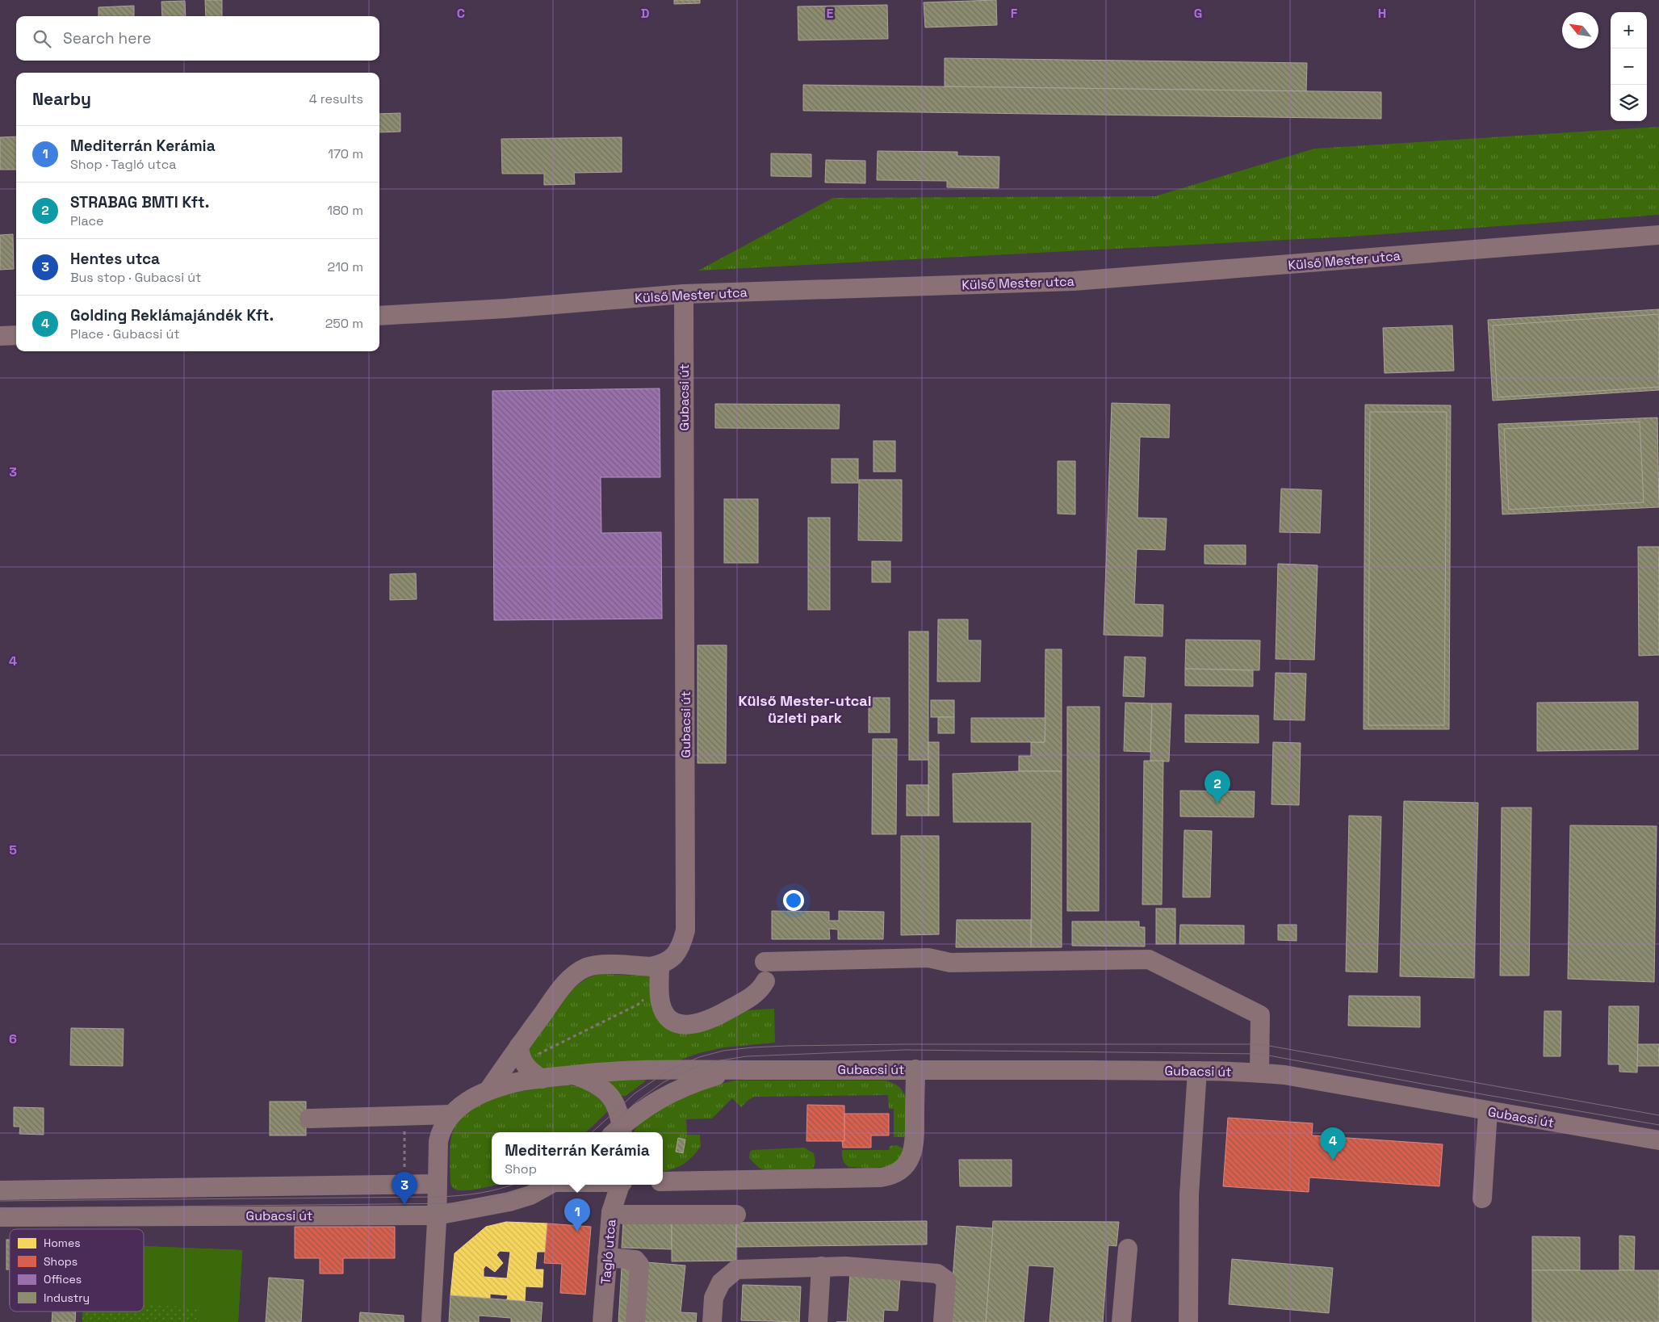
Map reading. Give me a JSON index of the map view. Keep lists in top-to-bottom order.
{
  "streets": {
    "street": ["Külső Mester utca", "Gubacsi út", "Tagló utca"]
  },
  "crossings": [
    ["Külső Mester utca", "Gubacsi út"]
  ],
  "districts": ["Külső Mester-utcai üzleti park"],
  "legend": [
    "Homes",
    "Shops",
    "Offices",
    "Industry"
  ],
  "north": "top left",
  "page": {
    "map_buttons": ["+", "−"],
    "search": "Search here",
    "heading": ["Nearby", "4 results"],
    "list": [
      {
        "mark": "1",
        "name": "Mediterrán Kerámia",
        "note": "Shop · Tagló utca",
        "value": "170 m"
      },
      {
        "mark": "2",
        "name": "STRABAG BMTI Kft.",
        "note": "Place",
        "value": "180 m"
      },
      {
        "mark": "3",
        "name": "Hentes utca",
        "note": "Bus stop · Gubacsi út",
        "value": "210 m"
      },
      {
        "mark": "4",
        "name": "Golding Reklámajándék Kft.",
        "note": "Place · Gubacsi út",
        "value": "250 m"
      }
    ],
    "pins": [
      "2",
      "4",
      "3",
      "1"
    ],
    "popup": ["Mediterrán Kerámia", "Shop"]
  },
  "grid": {
    "columns": [
      "C",
      "D",
      "E",
      "F",
      "G",
      "H"
    ],
    "rows": [
      "3",
      "4",
      "5",
      "6"
    ]
  }
}
